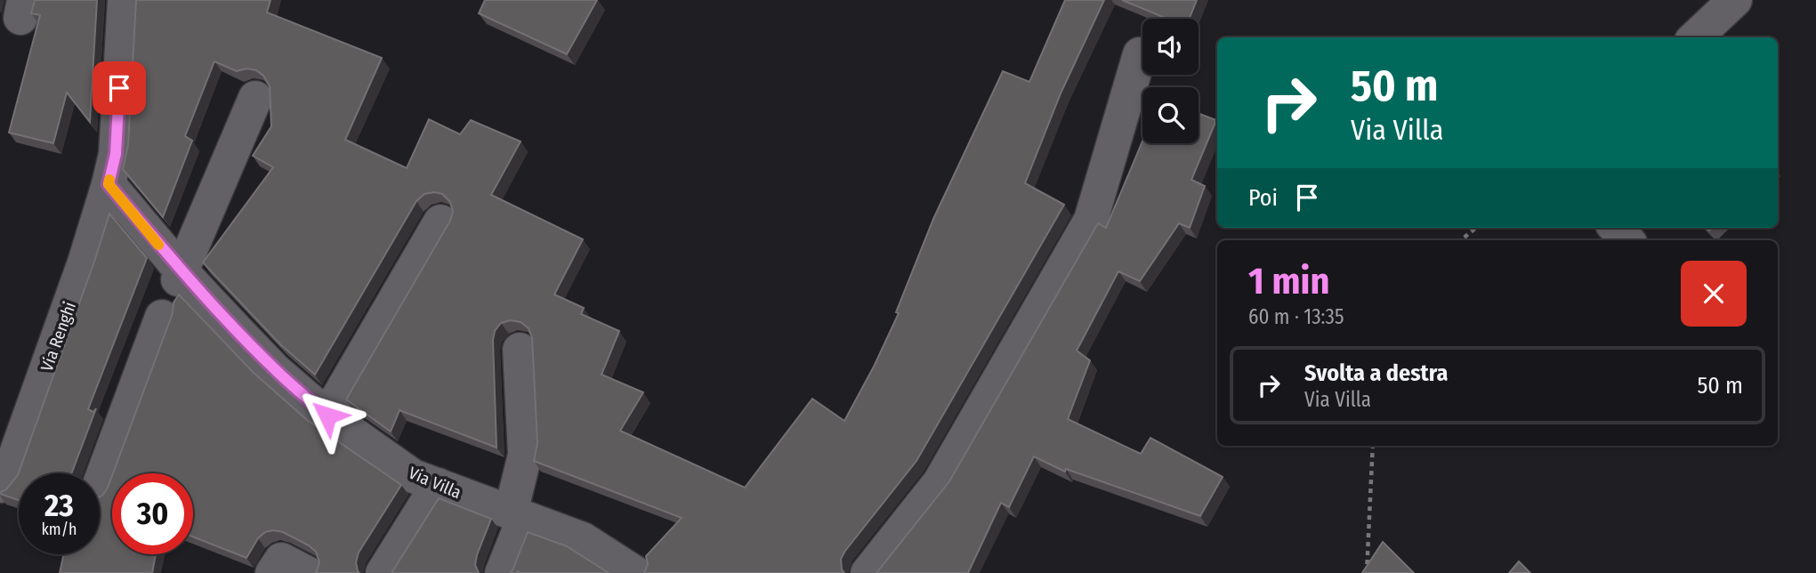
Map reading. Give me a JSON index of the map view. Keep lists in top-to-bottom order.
{
  "streets": {
    "street": ["Via Renghi", "Via Villa"]
  },
  "crossings": [
    ["Via Renghi", "Via Villa"]
  ],
  "page": {
    "turn": ["50 m", "Via Villa"],
    "then": "Poi",
    "heading": ["1 min", "60 m · 13:35"],
    "list": [
      {
        "name": "Svolta a destra",
        "note": "Via Villa",
        "value": "50 m"
      }
    ],
    "speed": "23 km/h",
    "limit": "30"
  }
}
